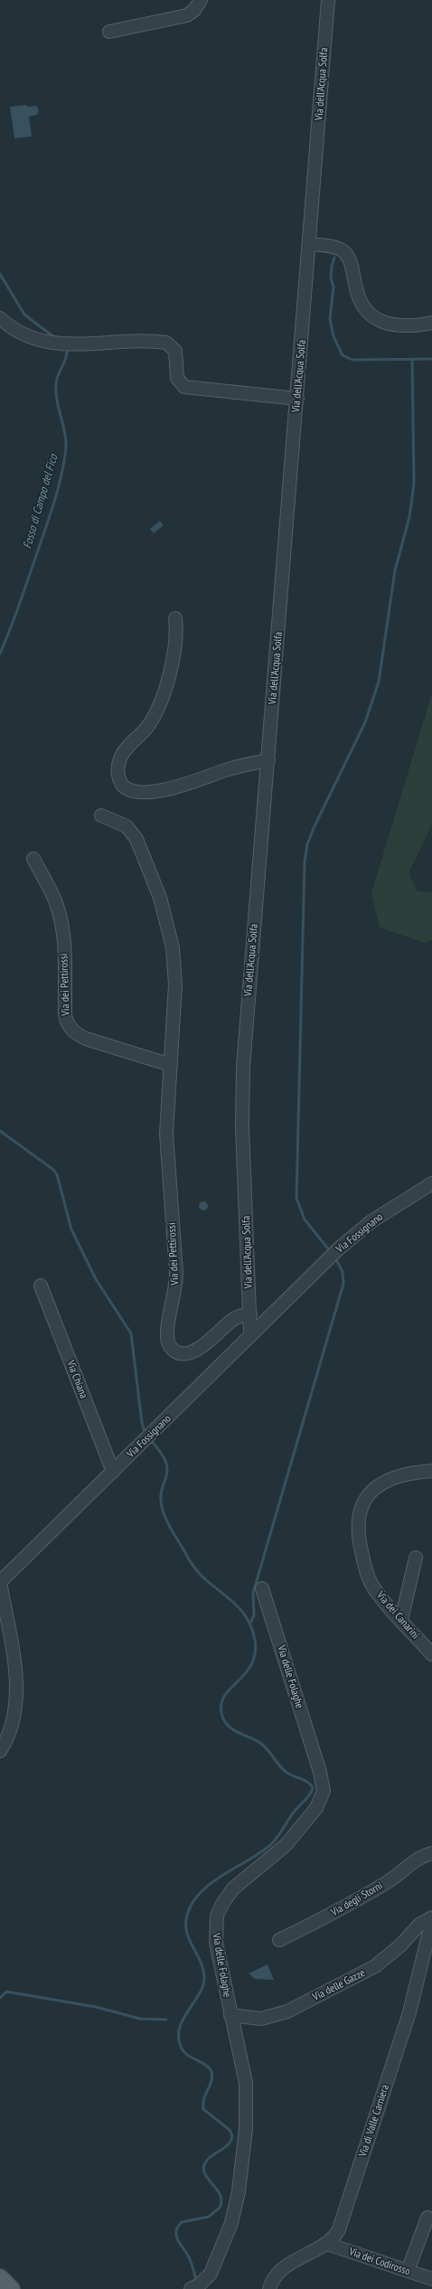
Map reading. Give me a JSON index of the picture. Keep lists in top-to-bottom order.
{
  "streets": {
    "street": [
      "Via dell'Acqua Solfa",
      "Via dei Pettirossi",
      "Via Fossignano",
      "Via Chiana",
      "Via dei Canarini",
      "Via delle Folaghe",
      "Via degli Storni",
      "Via delle Gazze",
      "Via di Valle Carniera",
      "Via dei Codirosso"
    ]
  },
  "crossings": [
    ["Via dell'Acqua Solfa", "Via dei Pettirossi"],
    ["Via dell'Acqua Solfa", "Via Fossignano"],
    ["Via Fossignano", "Via Chiana"],
    ["Via delle Folaghe", "Via delle Gazze"],
    ["Via di Valle Carniera", "Via dei Codirosso"]
  ],
  "water": ["Fosso di Campo del Fico"]
}
